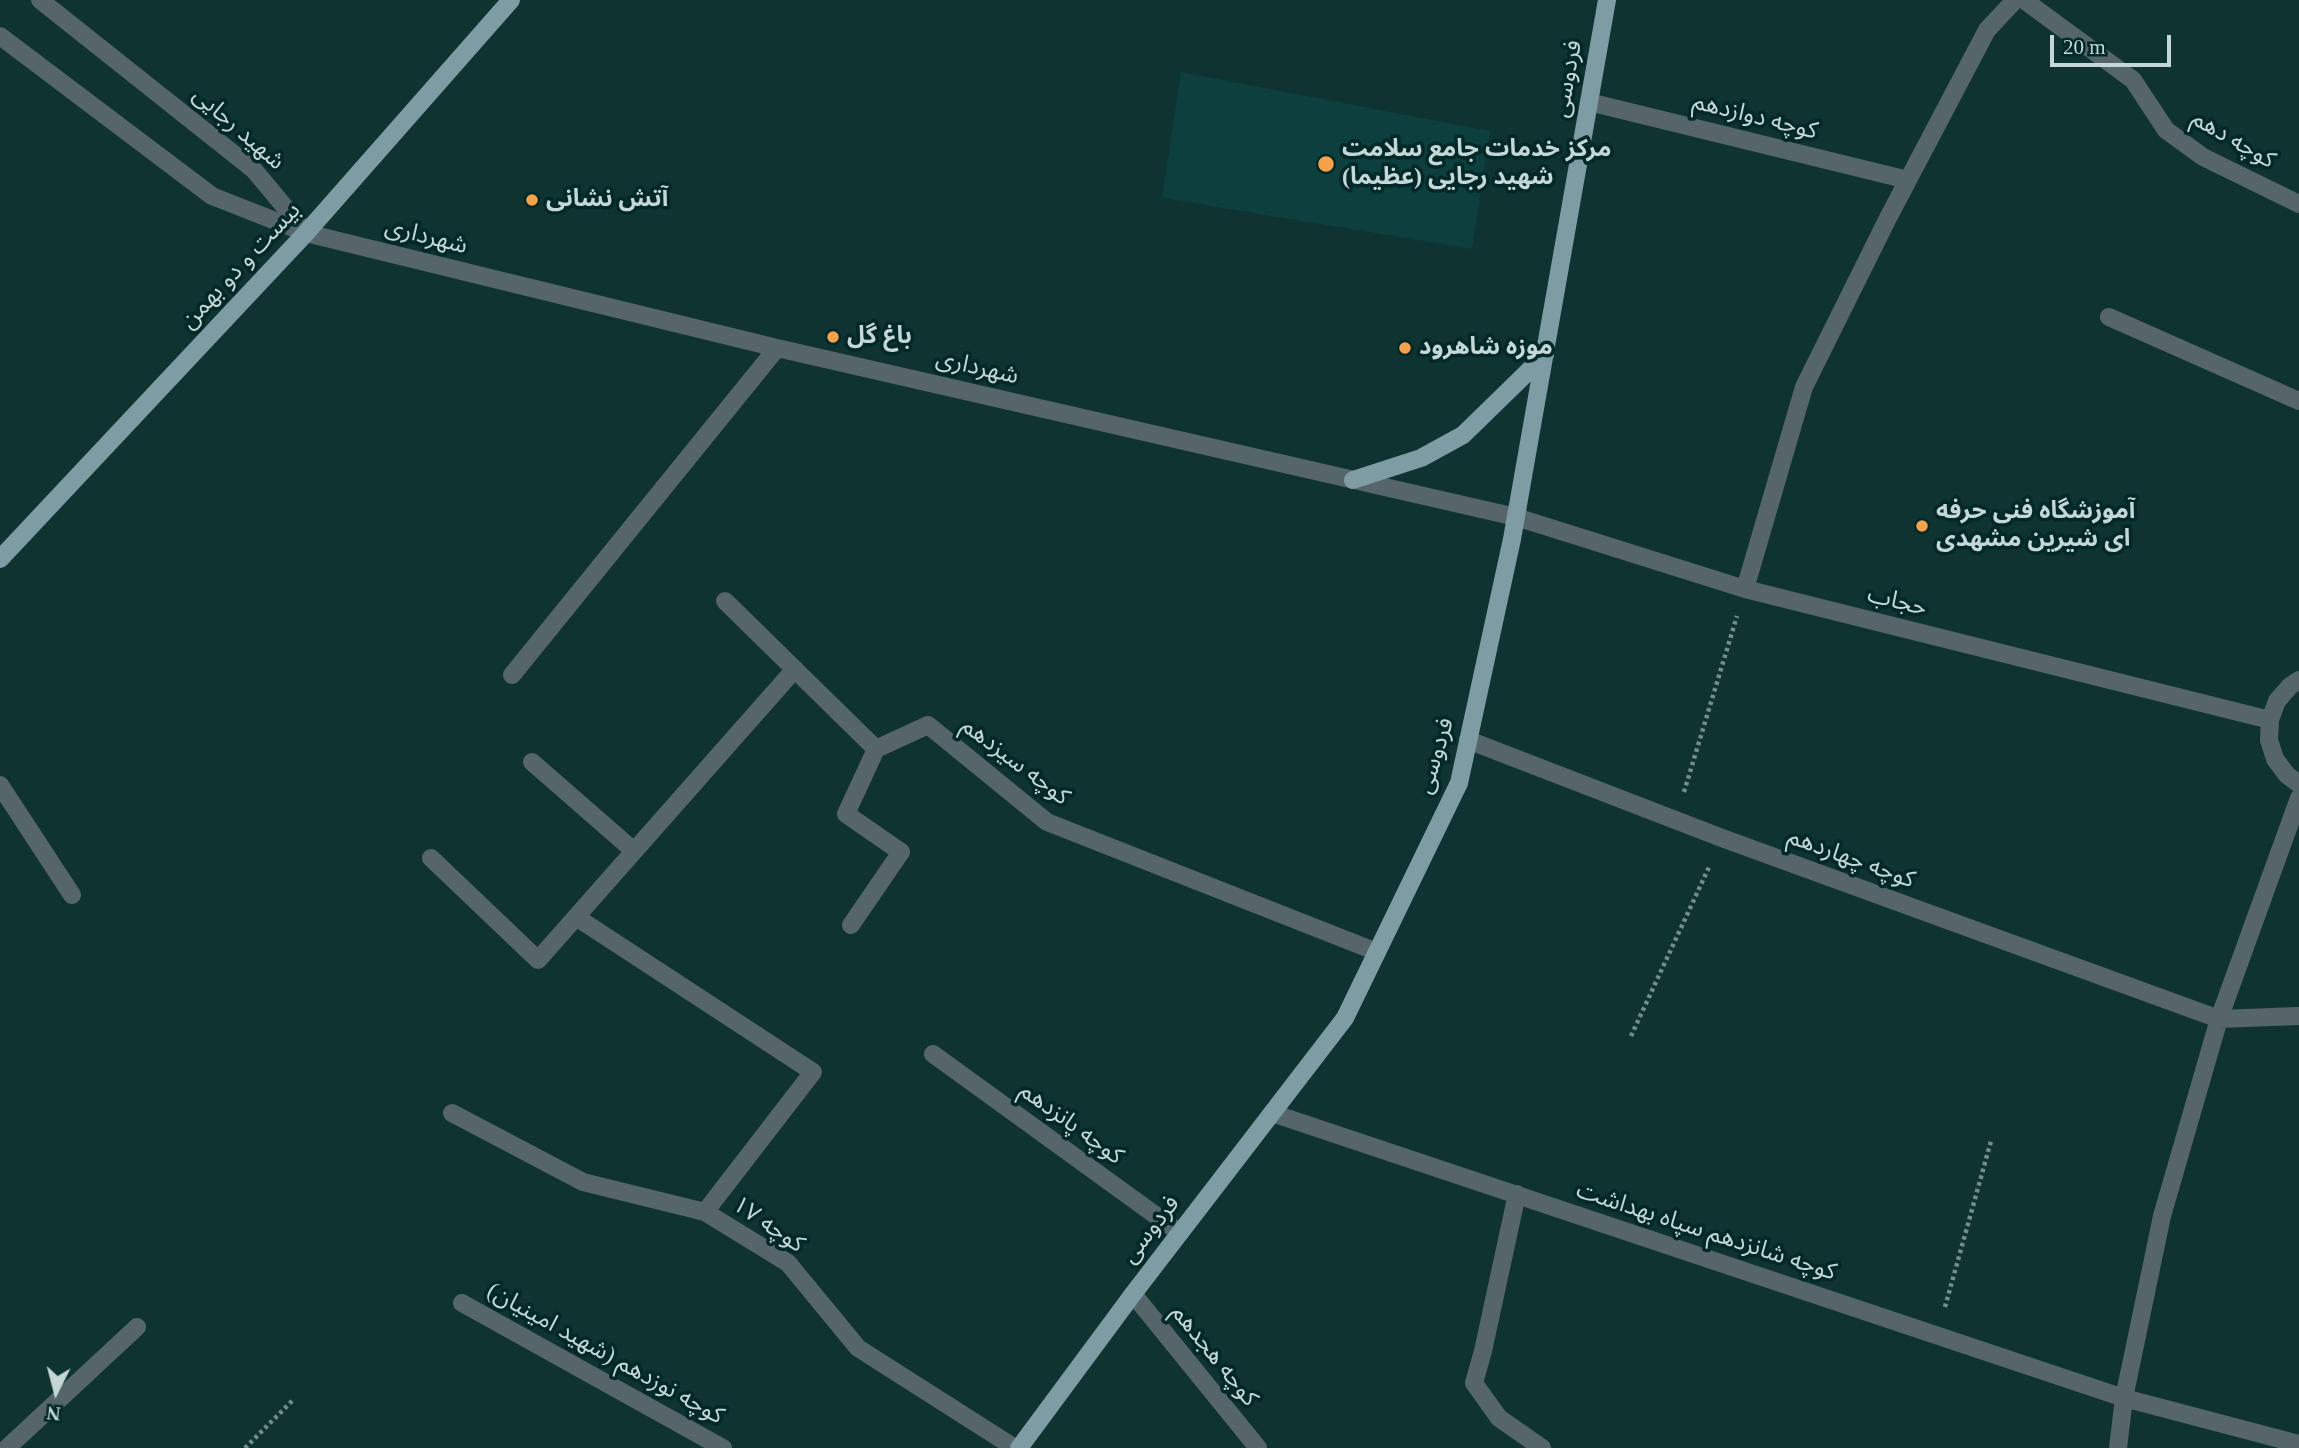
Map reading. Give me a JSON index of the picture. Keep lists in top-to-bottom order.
{
  "streets": {
    "main road": ["فردوسی", "بیست و دو بهمن"],
    "street": [
      "کوچه دوازدهم",
      "شهید رجایی",
      "کوچه دهم",
      "شهرداری",
      "حجاب",
      "کوچه سیزدهم",
      "کوچه چهاردهم",
      "کوچه پانزدهم",
      "۱۷ کوچه",
      "کوچه شانزدهم سپاه بهداشت",
      "کوچه نوزدهم (شهید امینیان)",
      "کوچه هجدهم"
    ]
  },
  "crossings": [
    ["فردوسی", "کوچه دوازدهم"],
    ["فردوسی", "شهرداری"],
    ["فردوسی", "حجاب"],
    ["فردوسی", "کوچه سیزدهم"],
    ["فردوسی", "کوچه چهاردهم"],
    ["فردوسی", "کوچه پانزدهم"],
    ["فردوسی", "۱۷ کوچه"],
    ["فردوسی", "کوچه شانزدهم سپاه بهداشت"],
    ["فردوسی", "کوچه هجدهم"],
    ["شهید رجایی", "شهرداری"],
    ["شهید رجایی", "بیست و دو بهمن"],
    ["شهرداری", "بیست و دو بهمن"],
    ["شهرداری", "حجاب"]
  ],
  "places": [
    "مرکز خدمات جامع سلامت شهید رجایی (عظیما)",
    "آتش نشانی",
    "باغ گل",
    "موزه شاهرود",
    "آموزشگاه فنی حرفه ای شیرین مشهدی"
  ],
  "scale_bar": "20 m",
  "north": "bottom"
}
